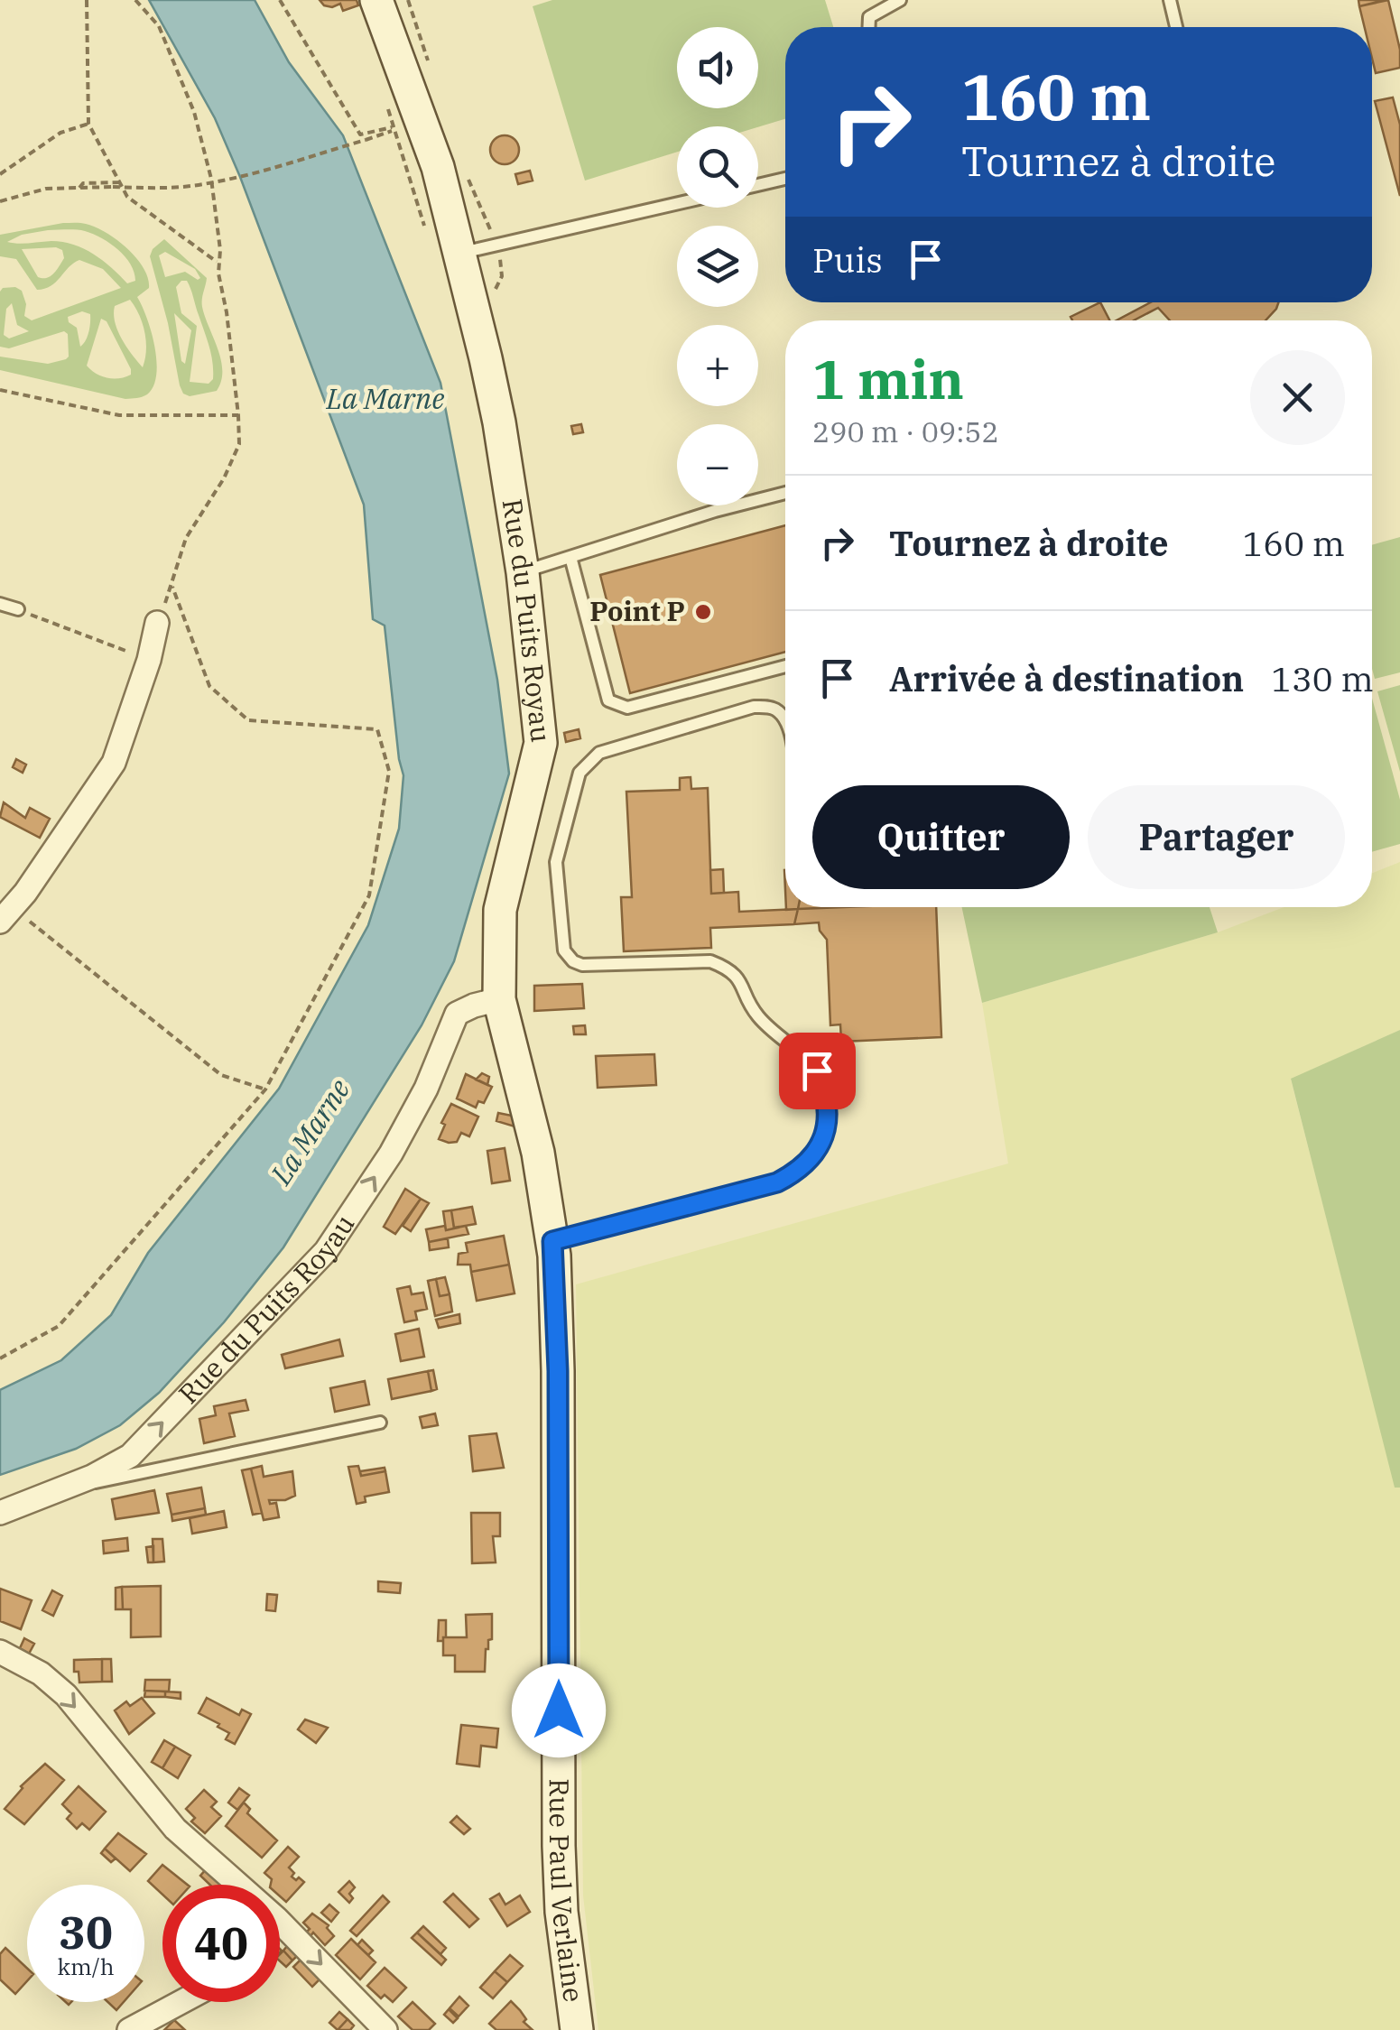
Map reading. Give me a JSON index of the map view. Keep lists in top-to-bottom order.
{
  "streets": {
    "street": ["Rue du Puits Royau", "Rue Paul Verlaine"]
  },
  "crossings": [
    ["Rue du Puits Royau", "Rue Paul Verlaine"]
  ],
  "one_way": ["Rue du Puits Royau"],
  "water": ["La Marne"],
  "places": ["Point P"],
  "page": {
    "map_buttons": ["+", "−"],
    "turn": ["160 m", "Tournez à droite"],
    "then": "Puis",
    "heading": ["1 min", "290 m · 09:52"],
    "list": [
      {
        "name": "Tournez à droite",
        "value": "160 m"
      },
      {
        "name": "Arrivée à destination",
        "value": "130 m"
      }
    ],
    "buttons": ["Quitter", "Partager"],
    "speed": "30 km/h",
    "limit": "40"
  }
}
